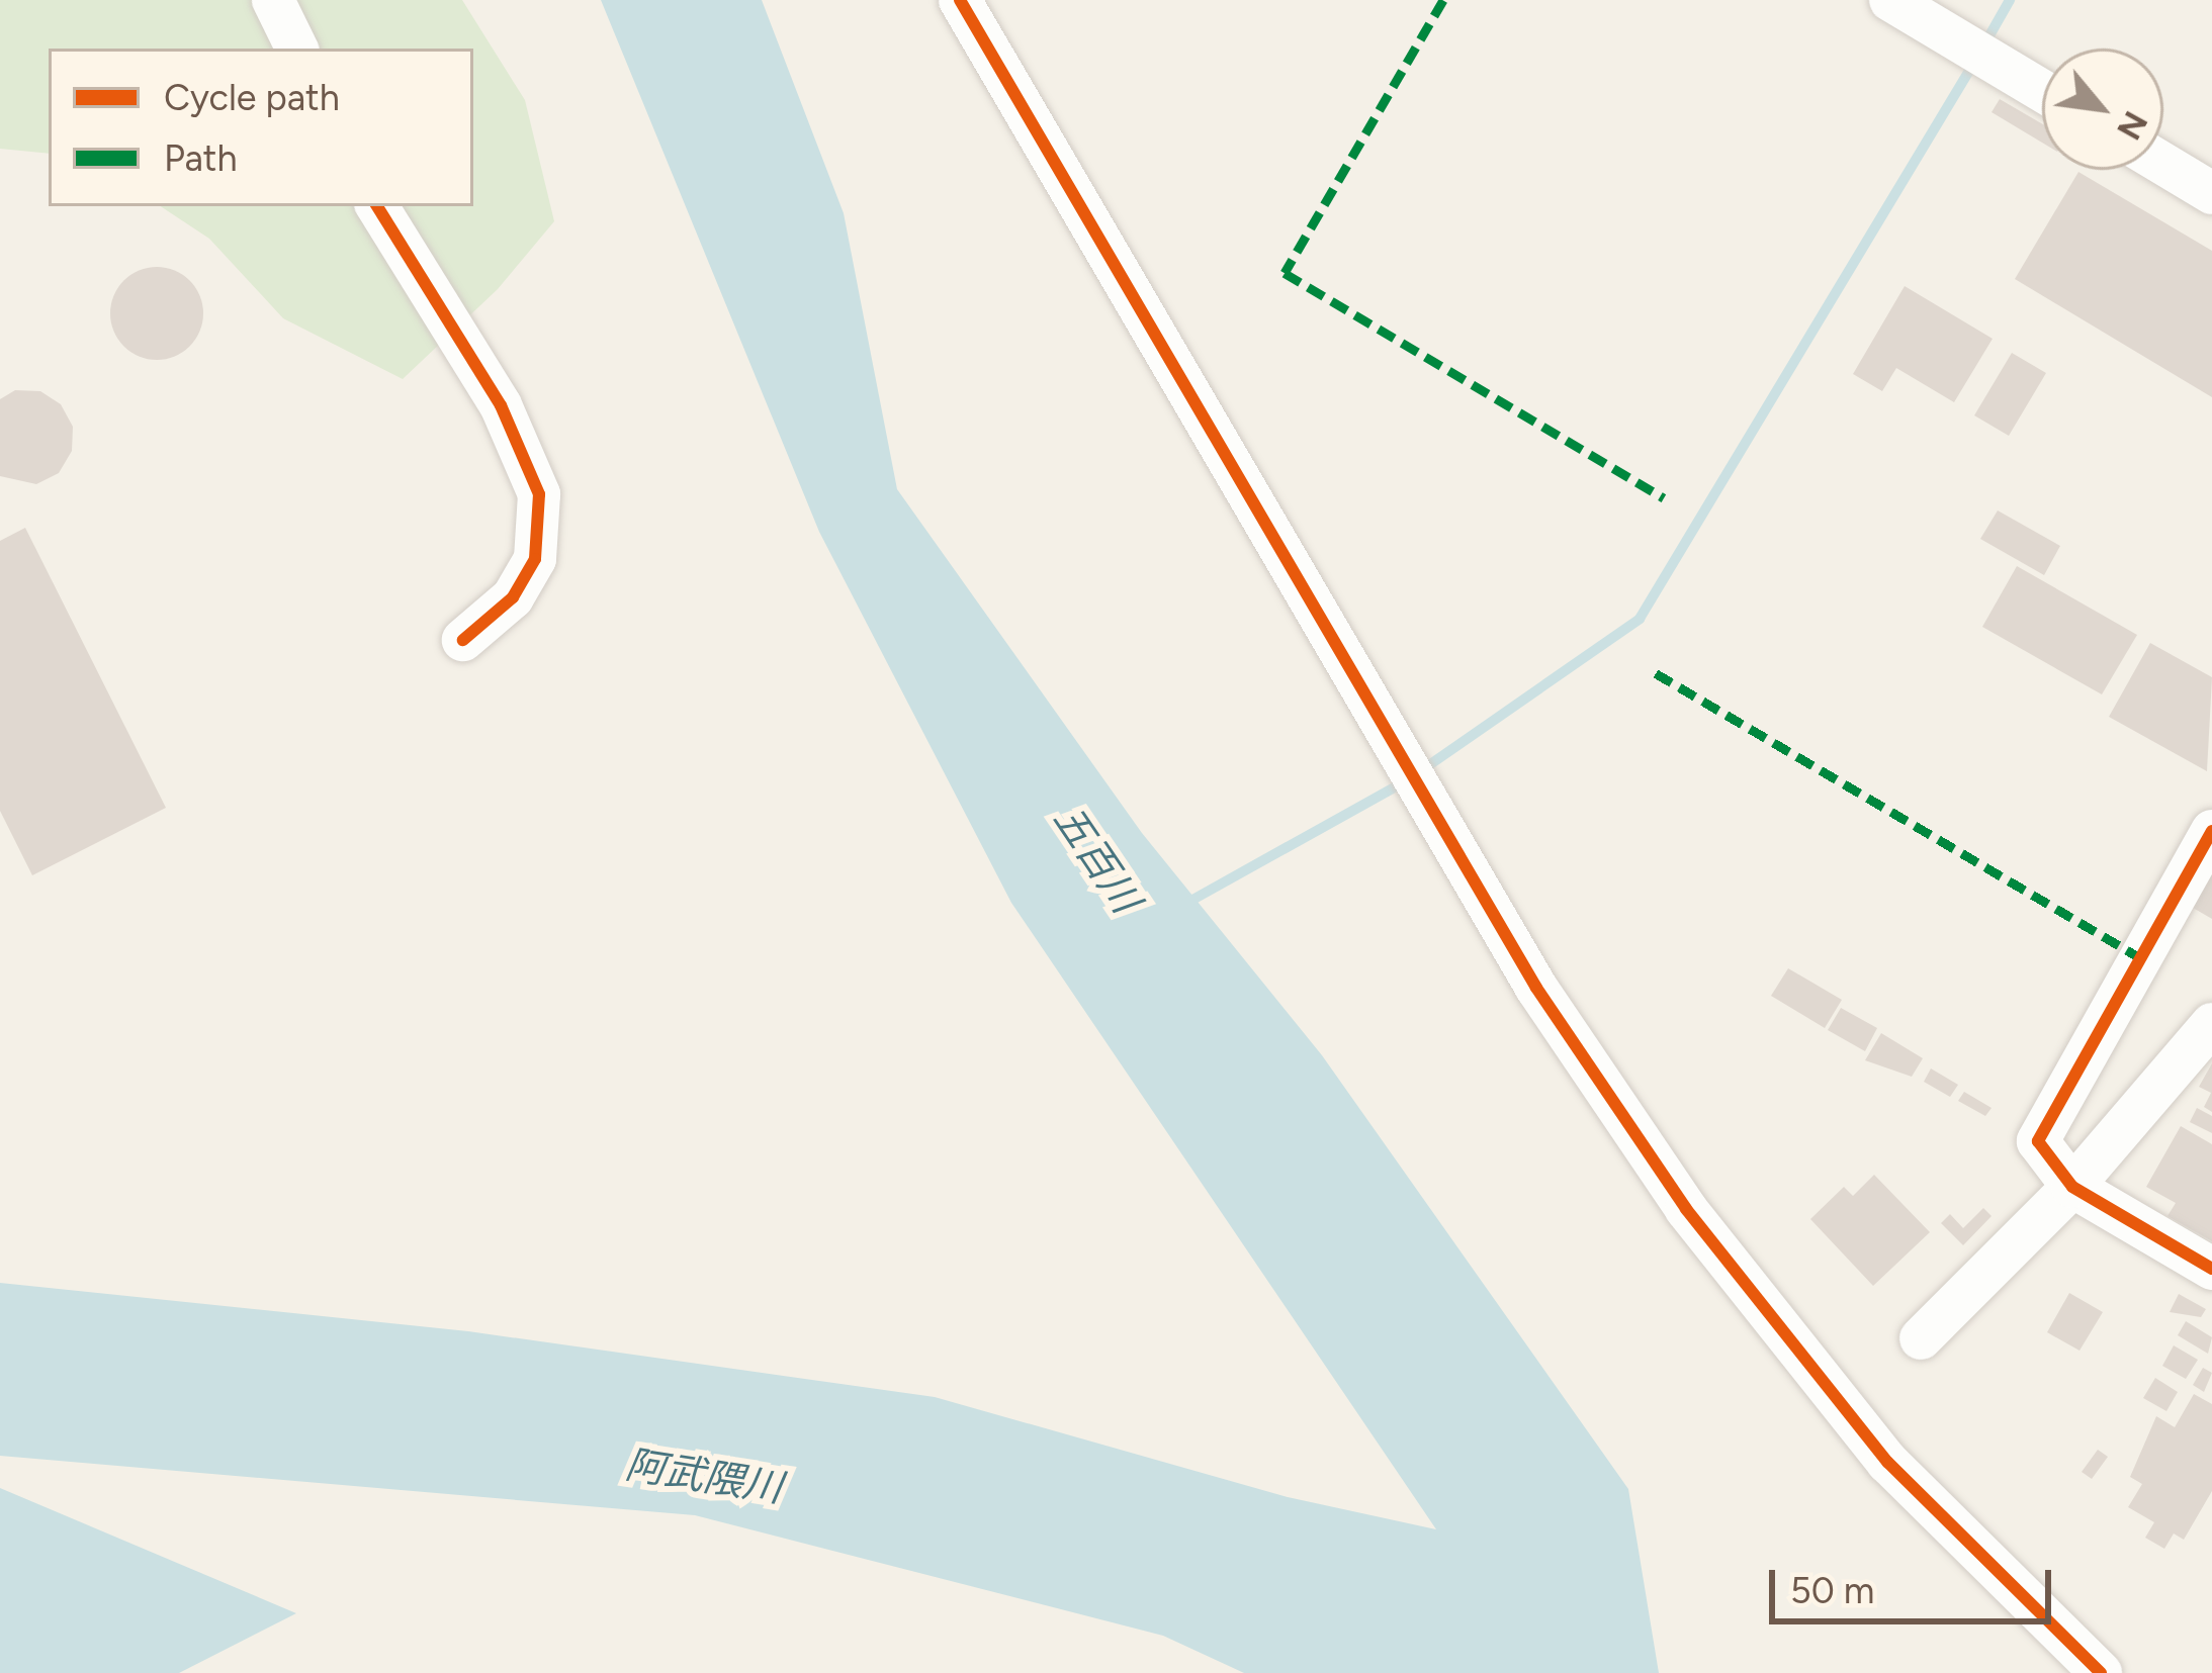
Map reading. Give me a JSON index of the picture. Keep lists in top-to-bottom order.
{
  "water": ["五百川", "阿武隈川"],
  "legend": ["Cycle path", "Path"],
  "scale_bar": "50 m",
  "north": "bottom right"
}
